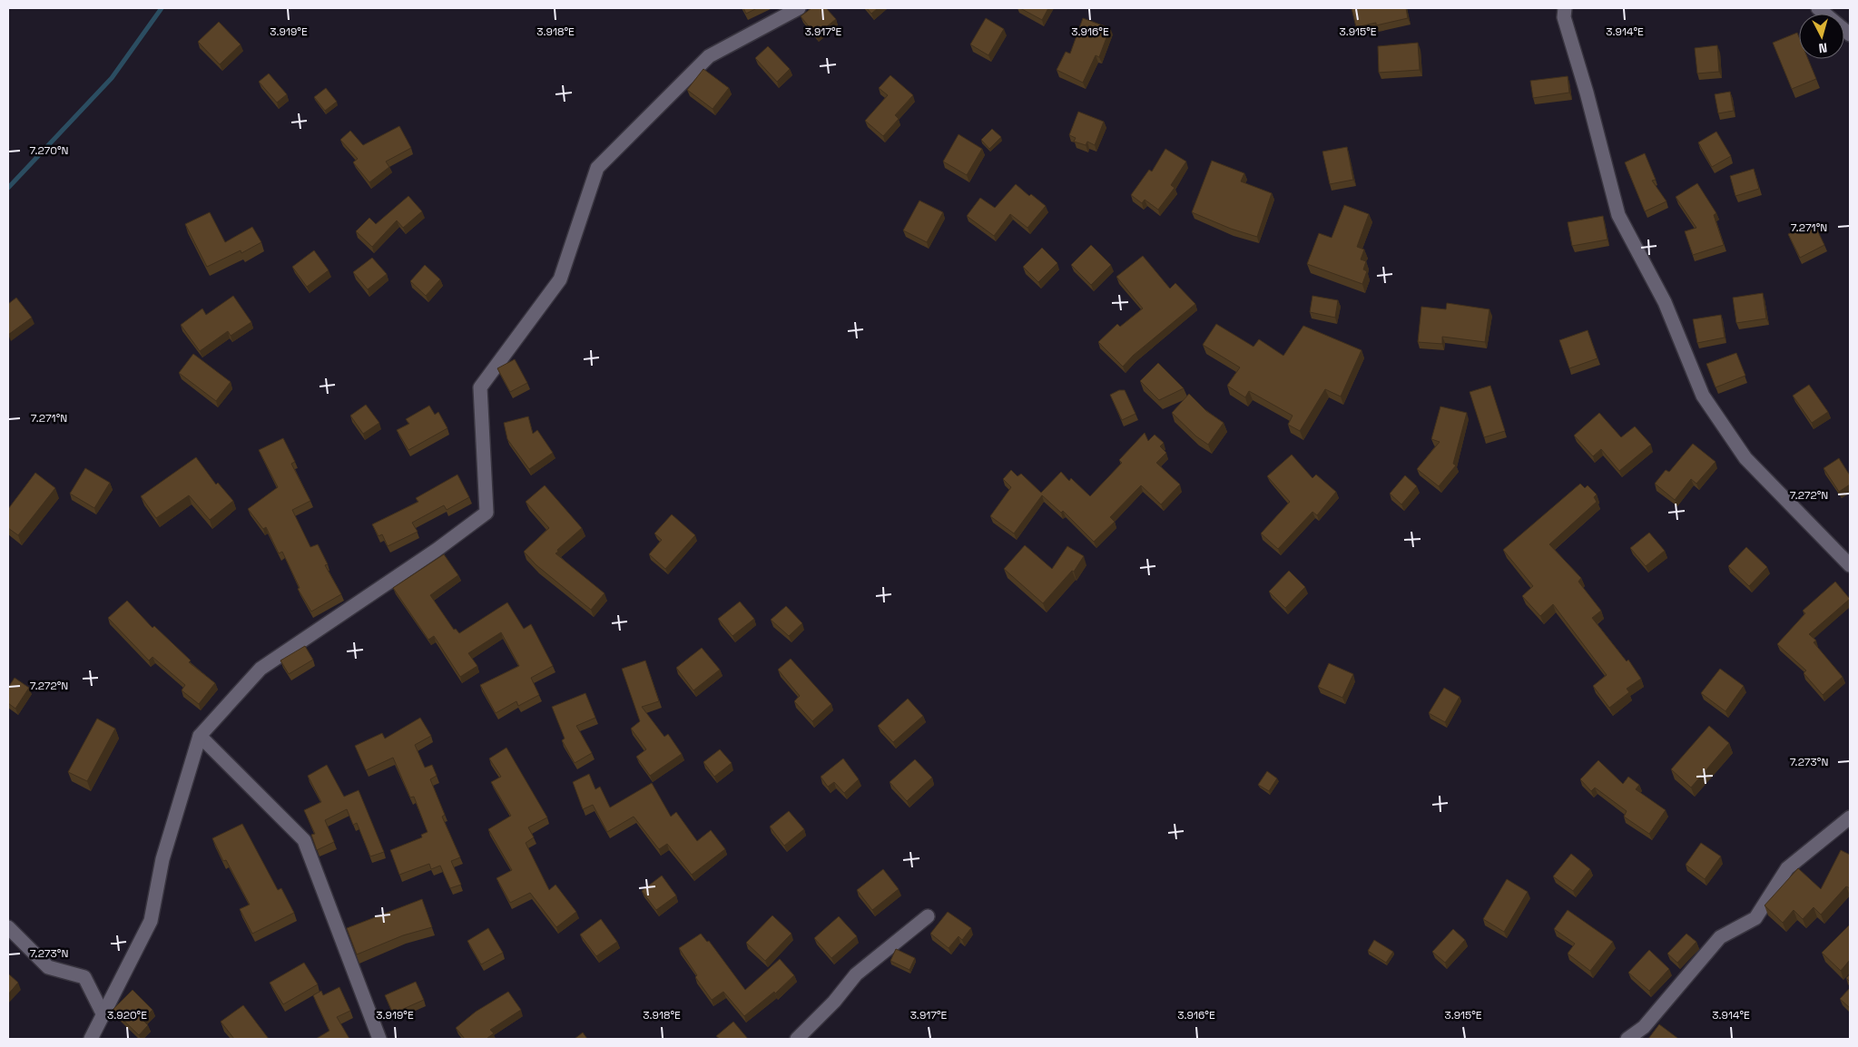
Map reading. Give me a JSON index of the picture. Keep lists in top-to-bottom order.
{
  "north": "bottom",
  "coordinates": [
    "3.919°E",
    "3.918°E",
    "3.917°E",
    "3.916°E",
    "3.915°E",
    "3.914°E",
    "7.270°N",
    "7.271°N",
    "7.272°N",
    "7.273°N",
    "3.920°E"
  ]
}
